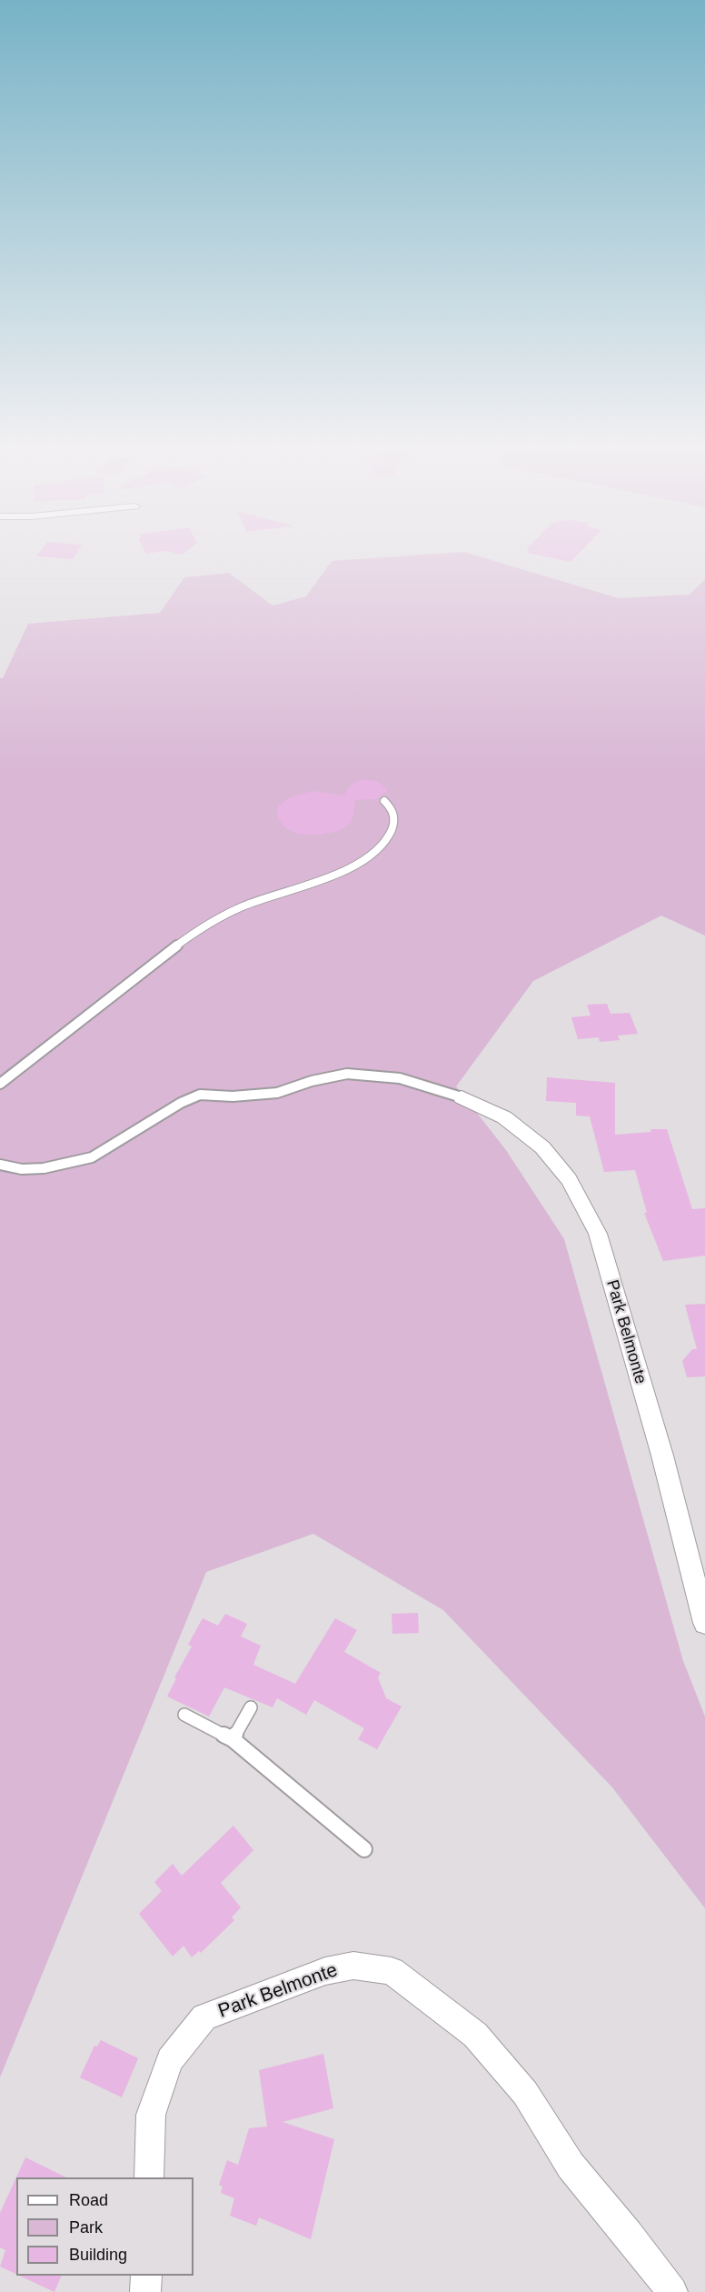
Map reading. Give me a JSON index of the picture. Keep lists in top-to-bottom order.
{
  "streets": {
    "street": ["Park Belmonte"]
  },
  "legend": ["Road", "Park", "Building"]
}
